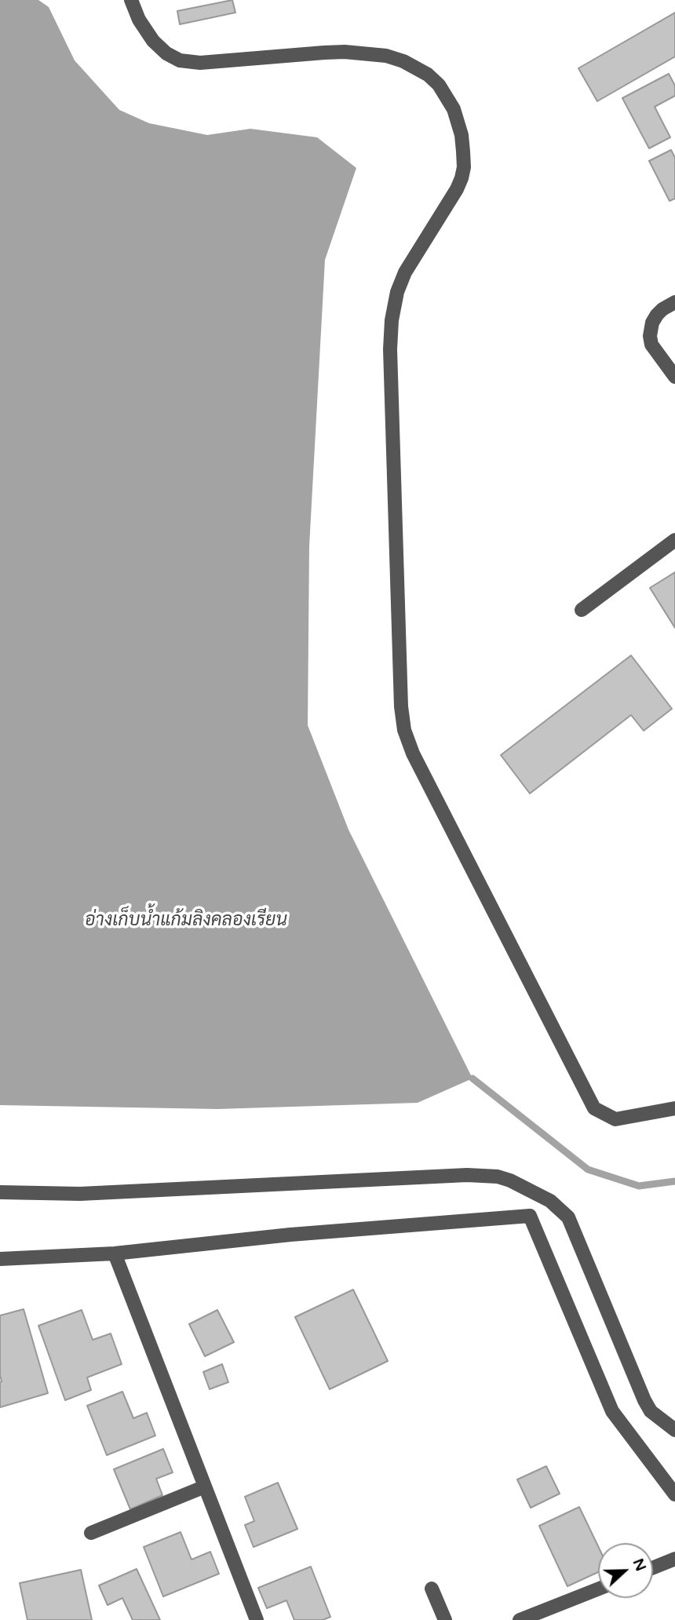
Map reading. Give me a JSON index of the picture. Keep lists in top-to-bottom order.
{
  "water": ["อ่างเก็บน้ำแก้มลิงคลองเรียน"],
  "north": "right"
}
